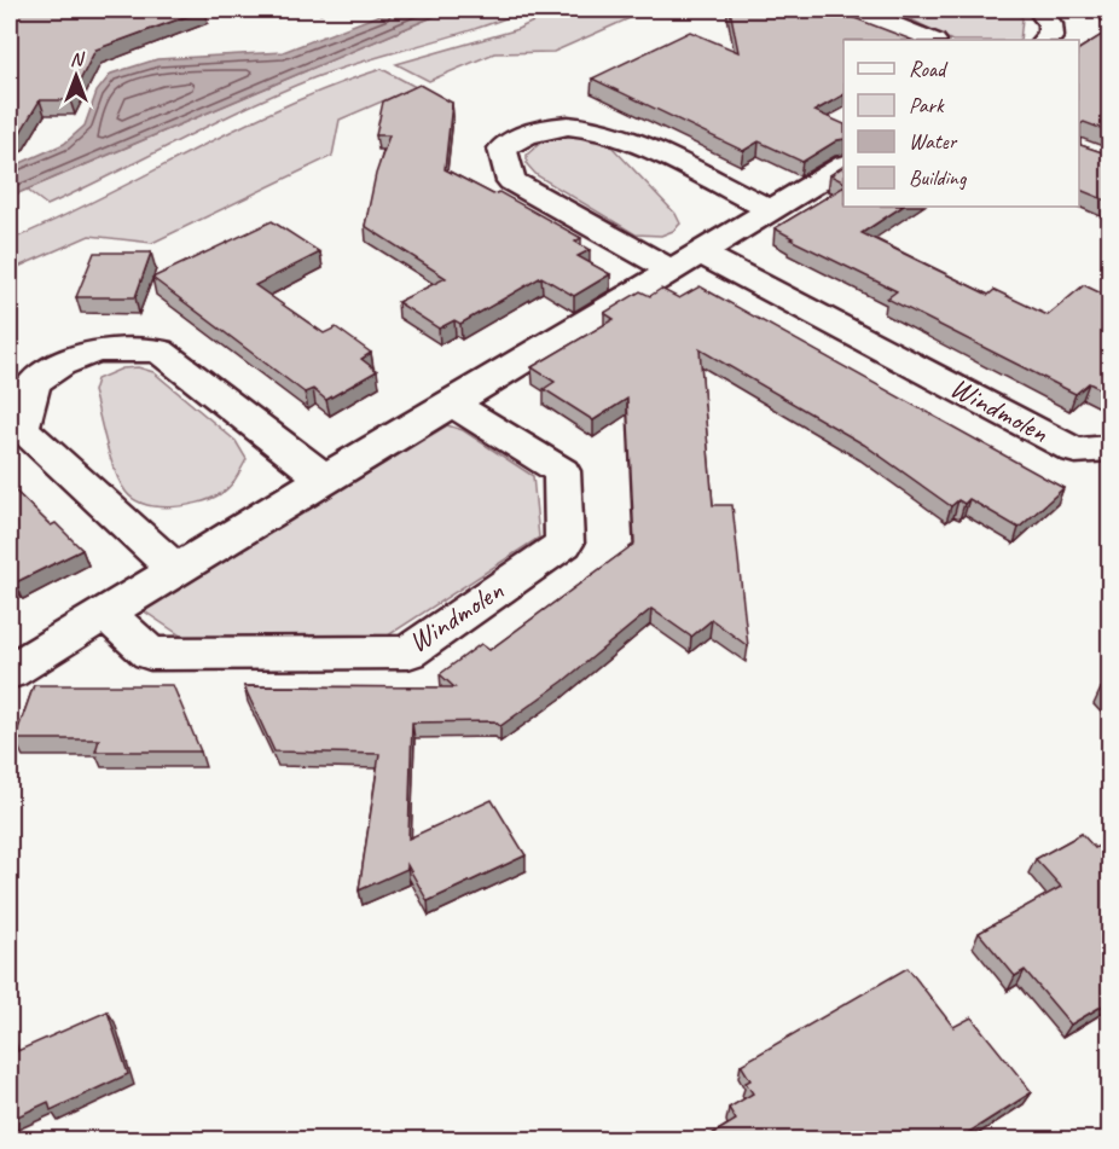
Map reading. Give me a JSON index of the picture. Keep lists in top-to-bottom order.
{
  "streets": {
    "street": ["Windmolen"]
  },
  "legend": [
    "Road",
    "Park",
    "Water",
    "Building"
  ],
  "north": "top"
}
